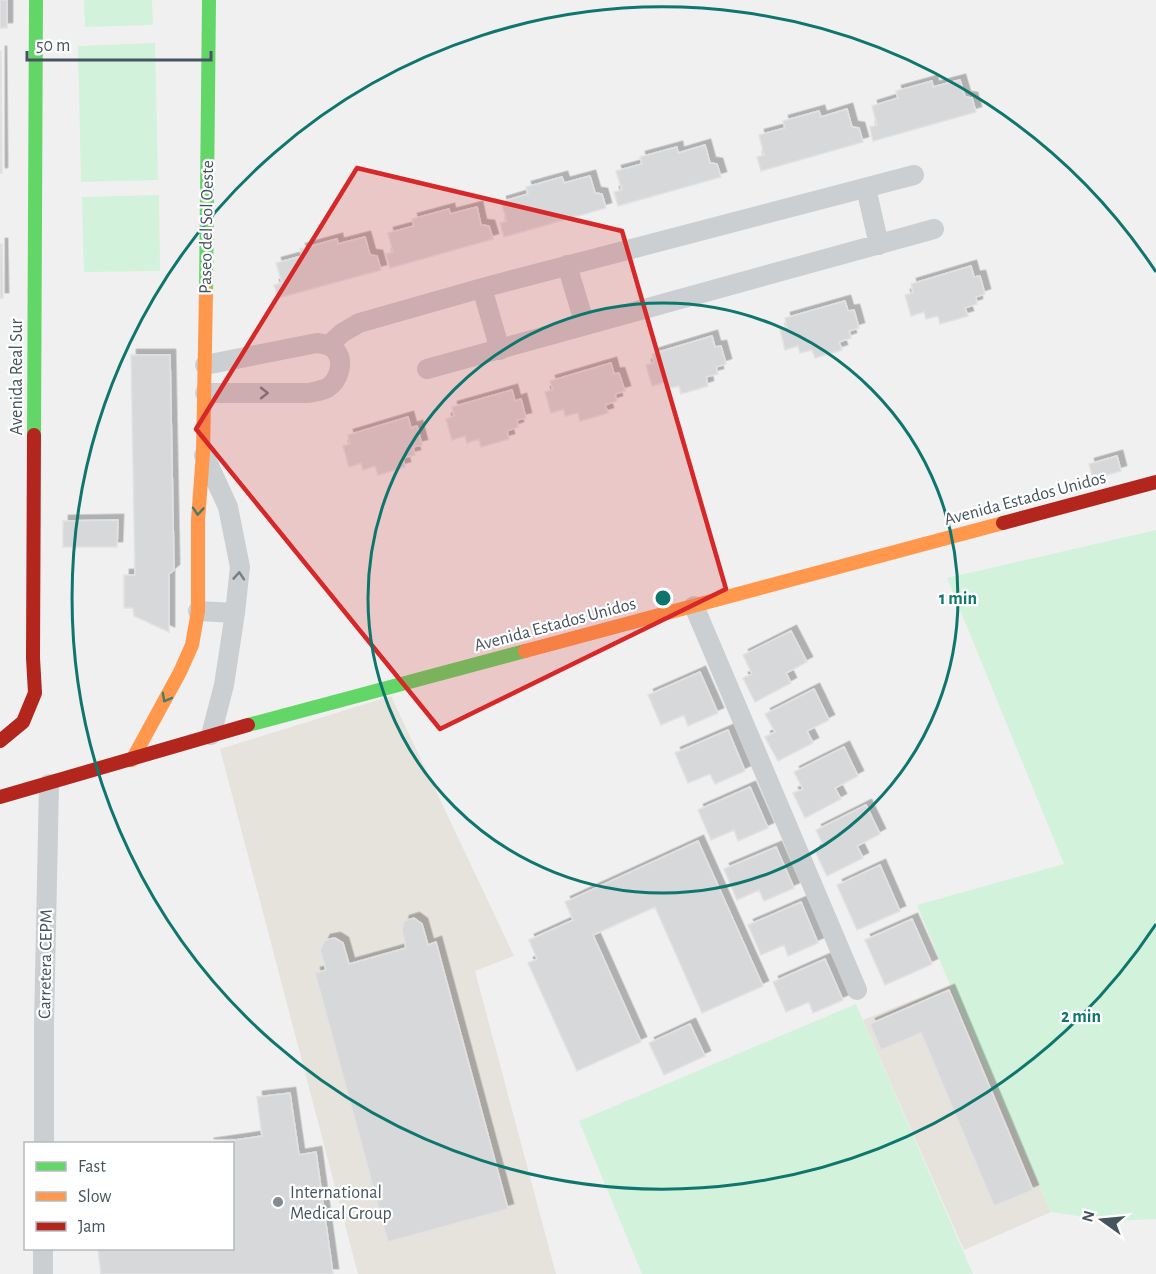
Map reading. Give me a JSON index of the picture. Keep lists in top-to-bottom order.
{
  "streets": {
    "street": [
      "Paseo del Sol Oeste",
      "Avenida Real Sur",
      "Avenida Estados Unidos",
      "Carretera CEPM"
    ]
  },
  "crossings": [
    ["Paseo del Sol Oeste", "Avenida Estados Unidos"],
    ["Avenida Estados Unidos", "Carretera CEPM"]
  ],
  "places": ["International Medical Group"],
  "legend": ["Fast", "Slow", "Jam"],
  "scale_bar": "50 m",
  "north": "left",
  "rings": ["1 min", "2 min"]
}
